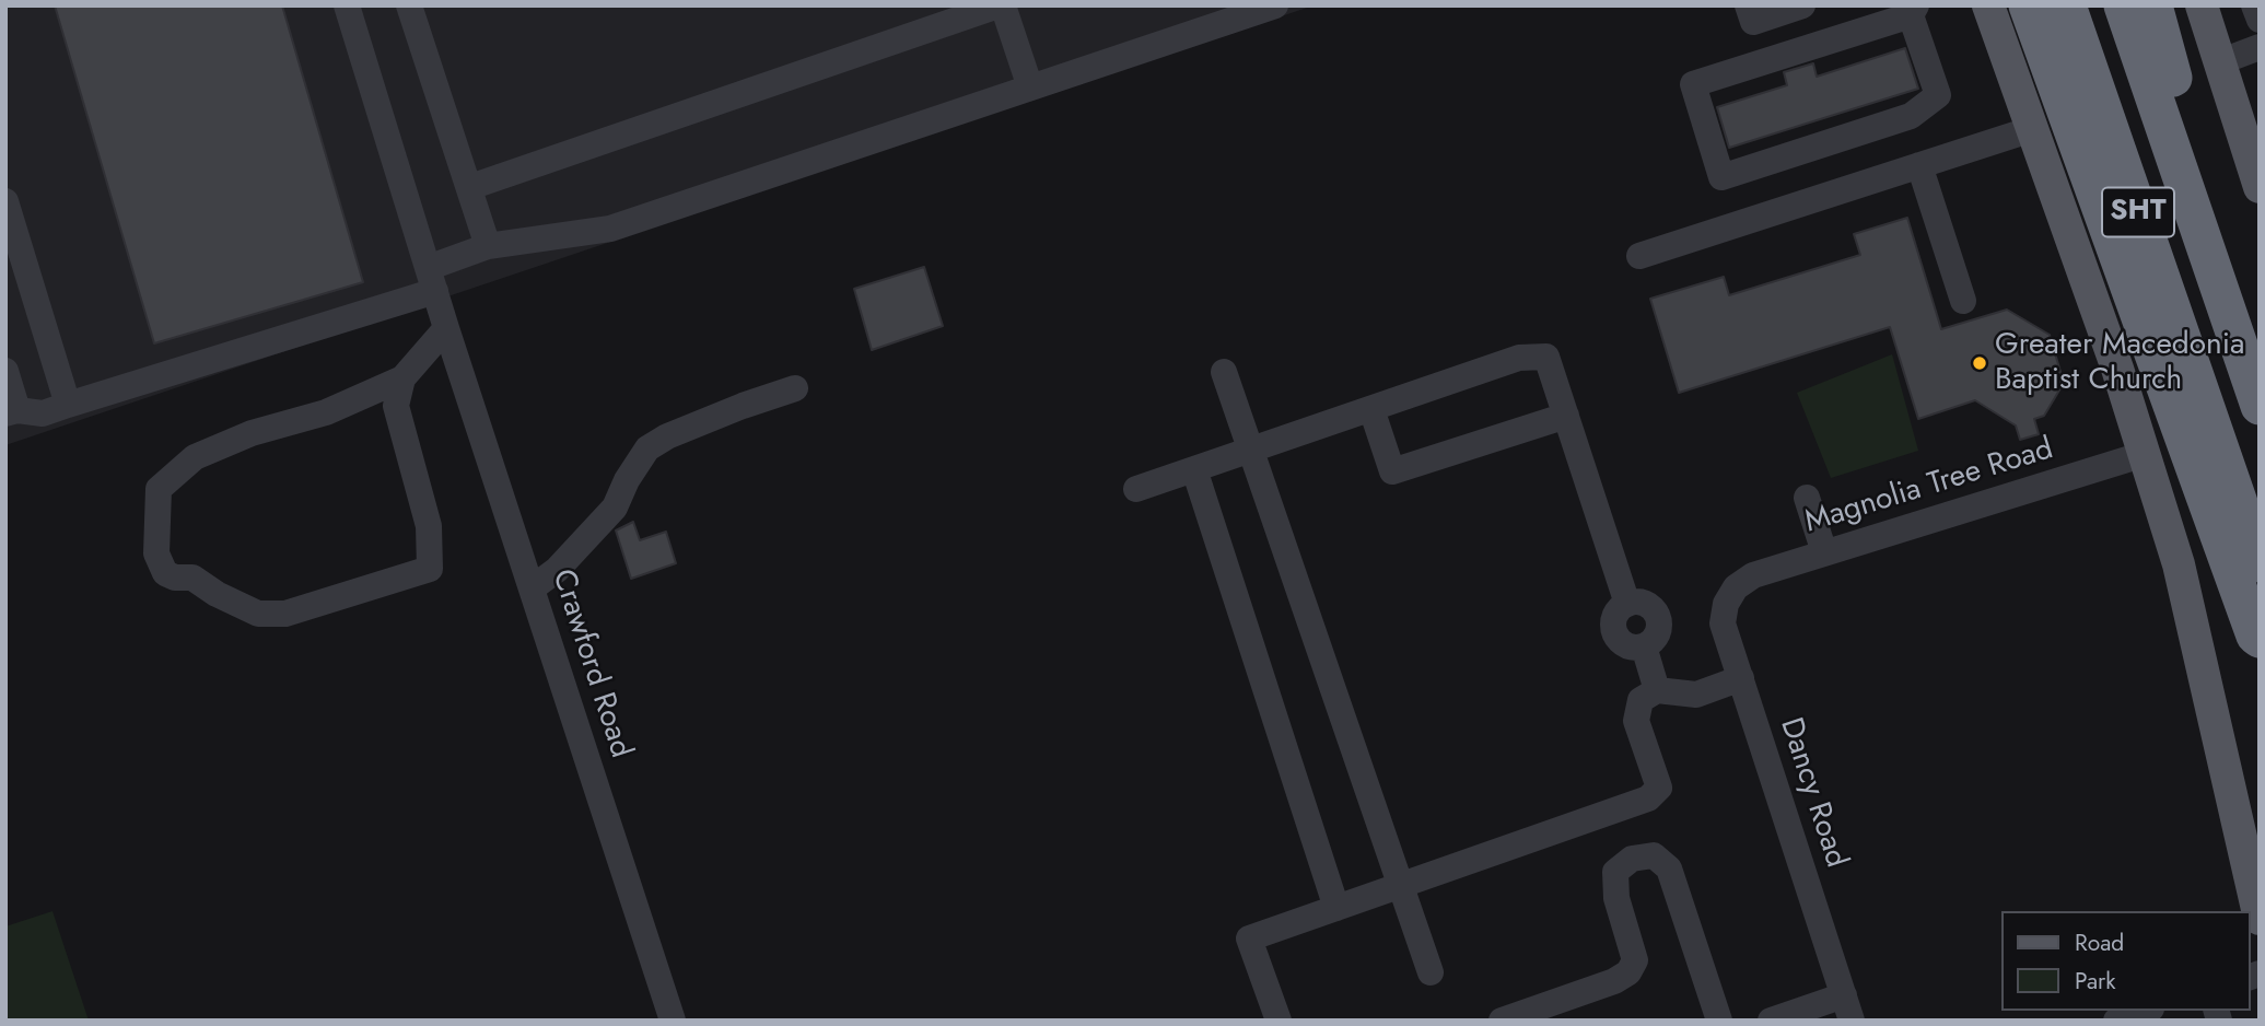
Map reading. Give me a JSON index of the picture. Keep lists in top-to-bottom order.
{
  "streets": {
    "highway": ["SHT"],
    "street": ["Magnolia Tree Road", "Crawford Road", "Dancy Road"]
  },
  "crossings": [
    ["Magnolia Tree Road", "Dancy Road"]
  ],
  "places": ["Greater Macedonia Baptist Church"],
  "legend": ["Road", "Park"]
}
